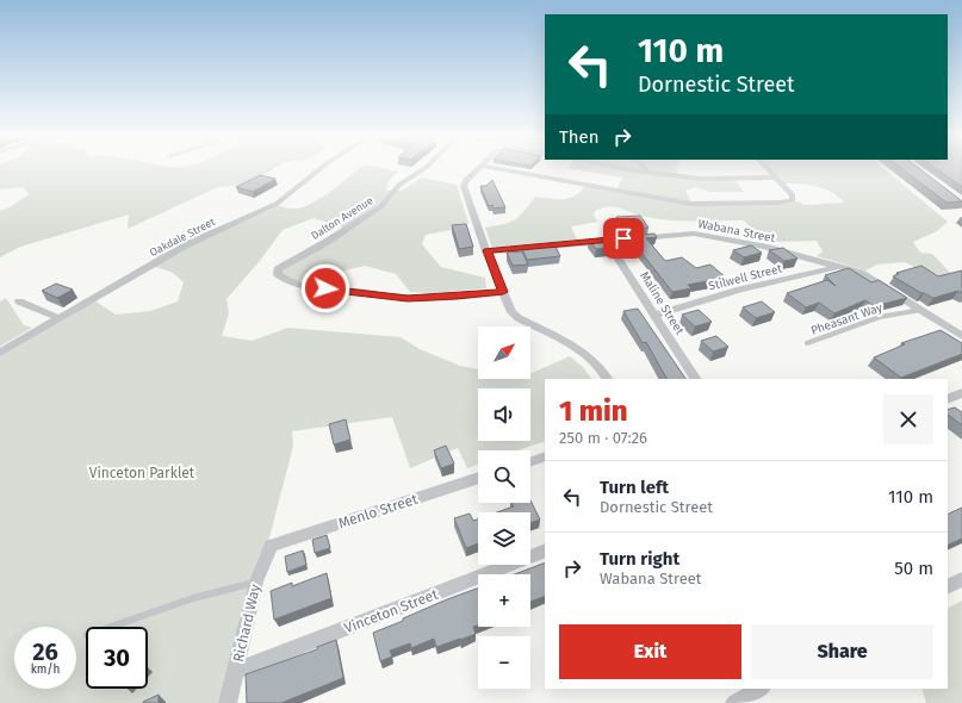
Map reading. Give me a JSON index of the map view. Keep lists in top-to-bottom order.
{
  "streets": {
    "street": [
      "Dalton Avenue",
      "Wabana Street",
      "Oakdale Street",
      "Stilwell Street",
      "Maline Street",
      "Menlo Street",
      "Vinceton Street",
      "Richard Way"
    ],
    "lane": ["Pheasant Way"]
  },
  "crossings": [
    ["Wabana Street", "Stilwell Street"],
    ["Wabana Street", "Maline Street"],
    ["Wabana Street", "Pheasant Way"],
    ["Stilwell Street", "Maline Street"],
    ["Menlo Street", "Richard Way"],
    ["Vinceton Street", "Richard Way"]
  ],
  "parks": ["Vinceton Parklet"],
  "north": "top right",
  "page": {
    "turn": ["110 m", "Dornestic Street"],
    "then": "Then",
    "map_buttons": ["+", "−"],
    "heading": ["1 min", "250 m · 07:26"],
    "list": [
      {
        "name": "Turn left",
        "note": "Dornestic Street",
        "value": "110 m"
      },
      {
        "name": "Turn right",
        "note": "Wabana Street",
        "value": "50 m"
      }
    ],
    "buttons": ["Exit", "Share"],
    "speed": "26 km/h",
    "limit": "30"
  }
}
